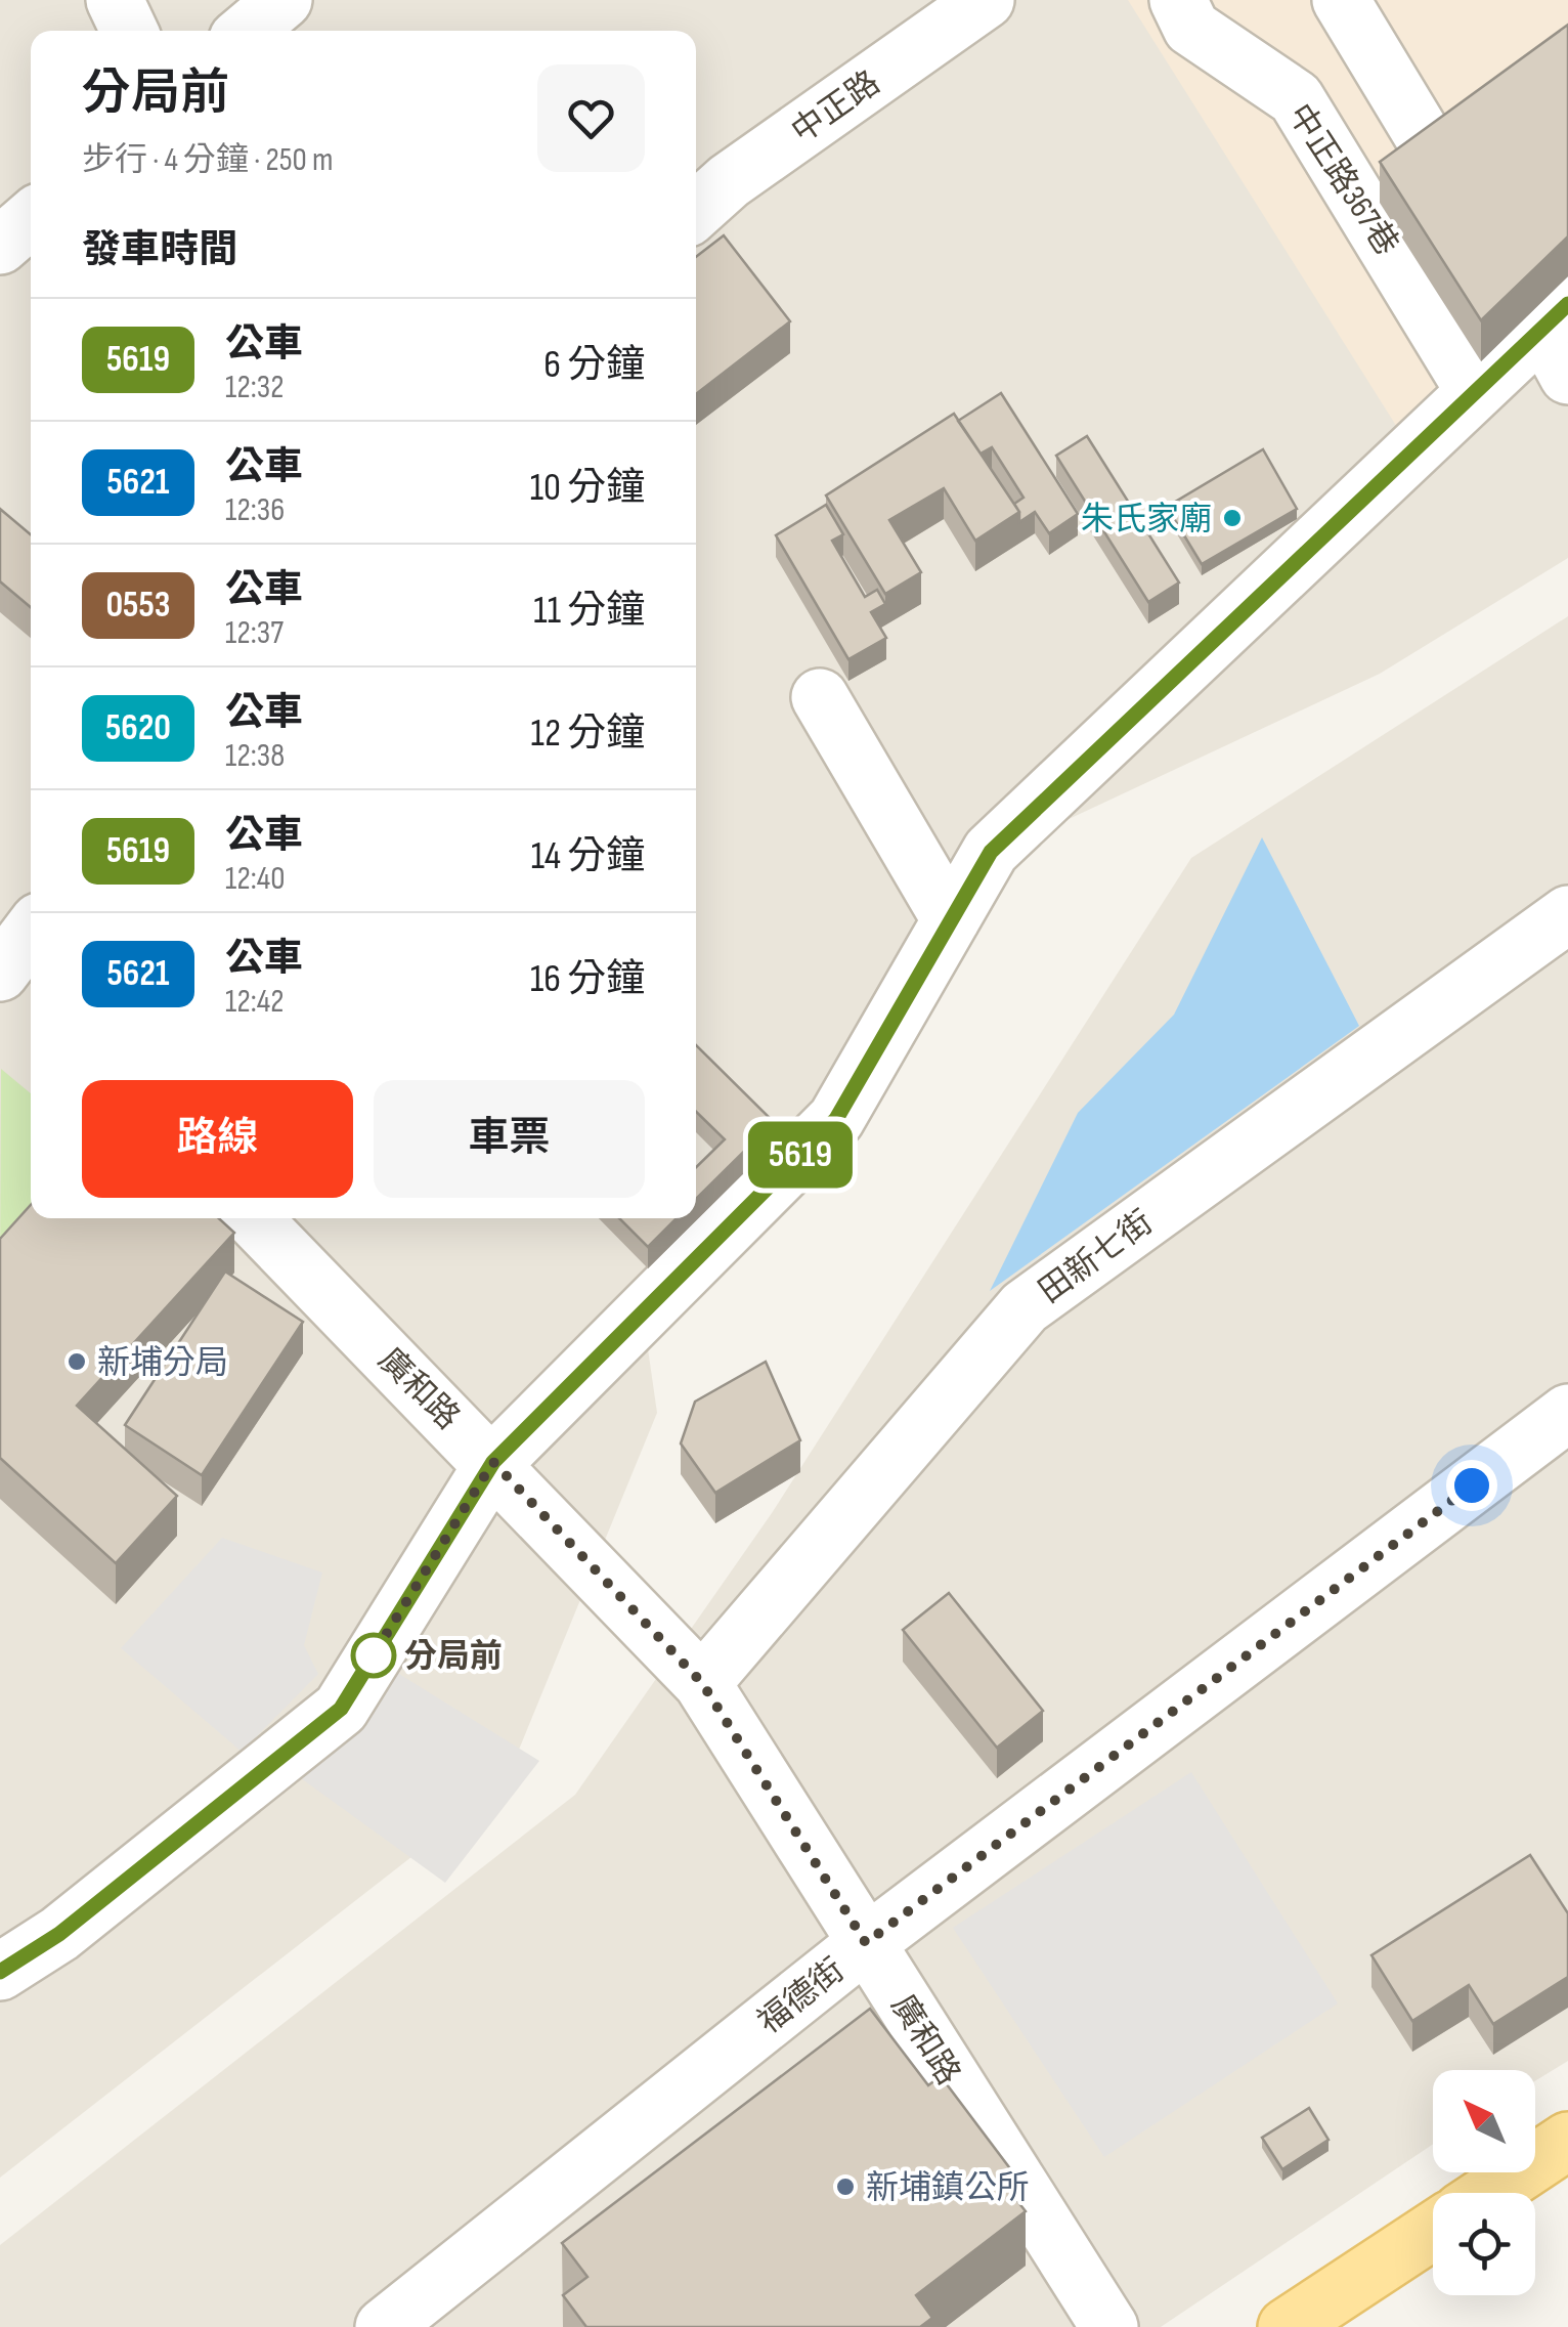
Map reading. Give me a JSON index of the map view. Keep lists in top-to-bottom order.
{
  "streets": {
    "street": [
      "中正路",
      "中正路367巷",
      "田新七街",
      "廣和路",
      "福德街"
    ]
  },
  "crossings": [
    ["田新七街", "廣和路"],
    ["廣和路", "福德街"]
  ],
  "places": [
    "朱氏家廟",
    "新埔分局",
    "分局前",
    "新埔鎮公所"
  ],
  "lines": ["bus line 5619"],
  "north": "top left",
  "page": {
    "on_map": "5619",
    "heading": [
      ["分局前", "步行 · 4 分鐘 · 250 m"],
      "發車時間"
    ],
    "list": [
      {
        "mark": "5619",
        "name": "公車",
        "note": "12:32",
        "value": "6 分鐘"
      },
      {
        "mark": "5621",
        "name": "公車",
        "note": "12:36",
        "value": "10 分鐘"
      },
      {
        "mark": "0553",
        "name": "公車",
        "note": "12:37",
        "value": "11 分鐘"
      },
      {
        "mark": "5620",
        "name": "公車",
        "note": "12:38",
        "value": "12 分鐘"
      },
      {
        "mark": "5619",
        "name": "公車",
        "note": "12:40",
        "value": "14 分鐘"
      },
      {
        "mark": "5621",
        "name": "公車",
        "note": "12:42",
        "value": "16 分鐘"
      }
    ],
    "buttons": ["路線", "車票"]
  }
}
